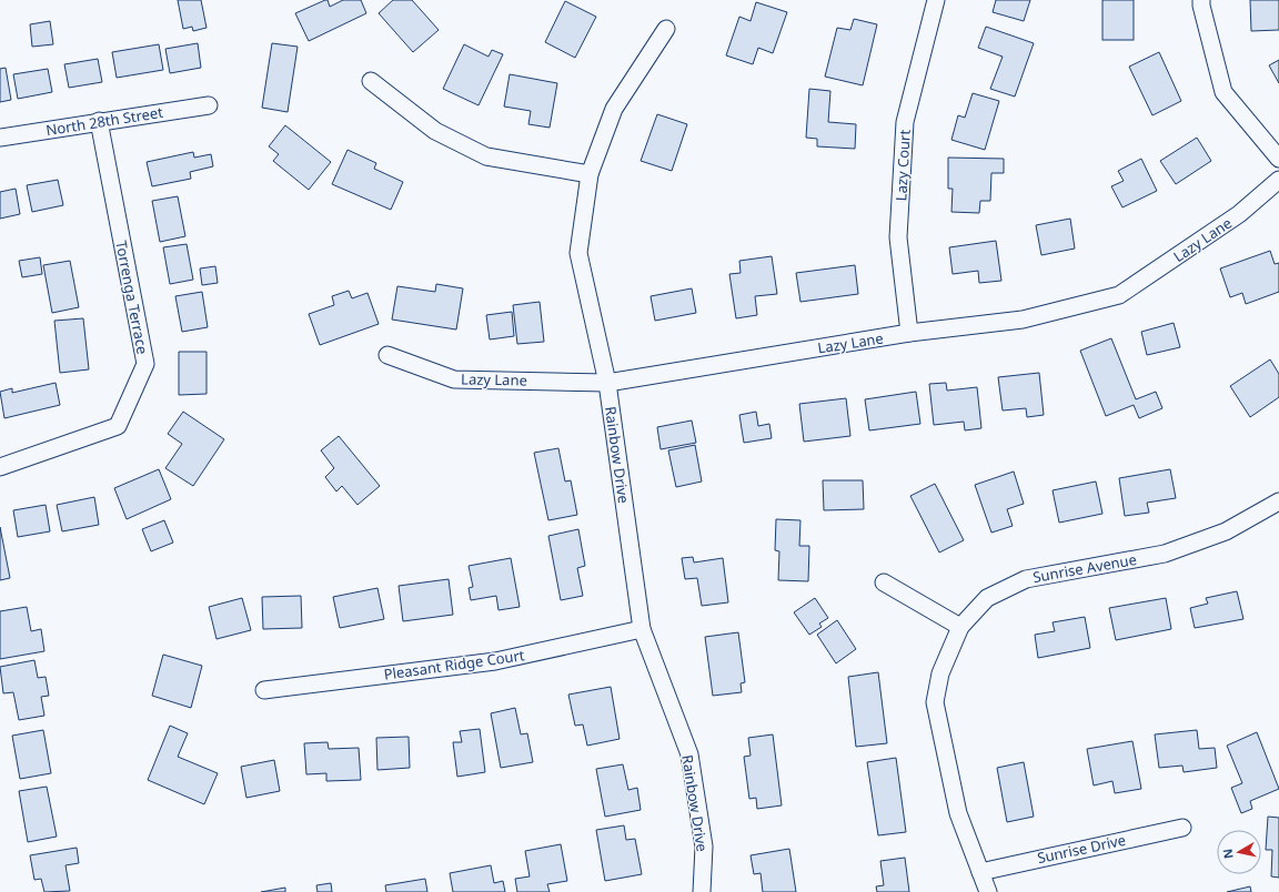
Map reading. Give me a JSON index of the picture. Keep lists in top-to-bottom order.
{
  "streets": {
    "street": [
      "North 28th Street",
      "Lazy Court",
      "Lazy Lane",
      "Torrenga Terrace",
      "Rainbow Drive",
      "Sunrise Avenue",
      "Pleasant Ridge Court",
      "Sunrise Drive"
    ]
  },
  "crossings": [
    ["North 28th Street", "Torrenga Terrace"],
    ["Lazy Court", "Lazy Lane"],
    ["Lazy Lane", "Rainbow Drive"],
    ["Rainbow Drive", "Pleasant Ridge Court"],
    ["Sunrise Avenue", "Sunrise Drive"]
  ],
  "north": "left"
}
